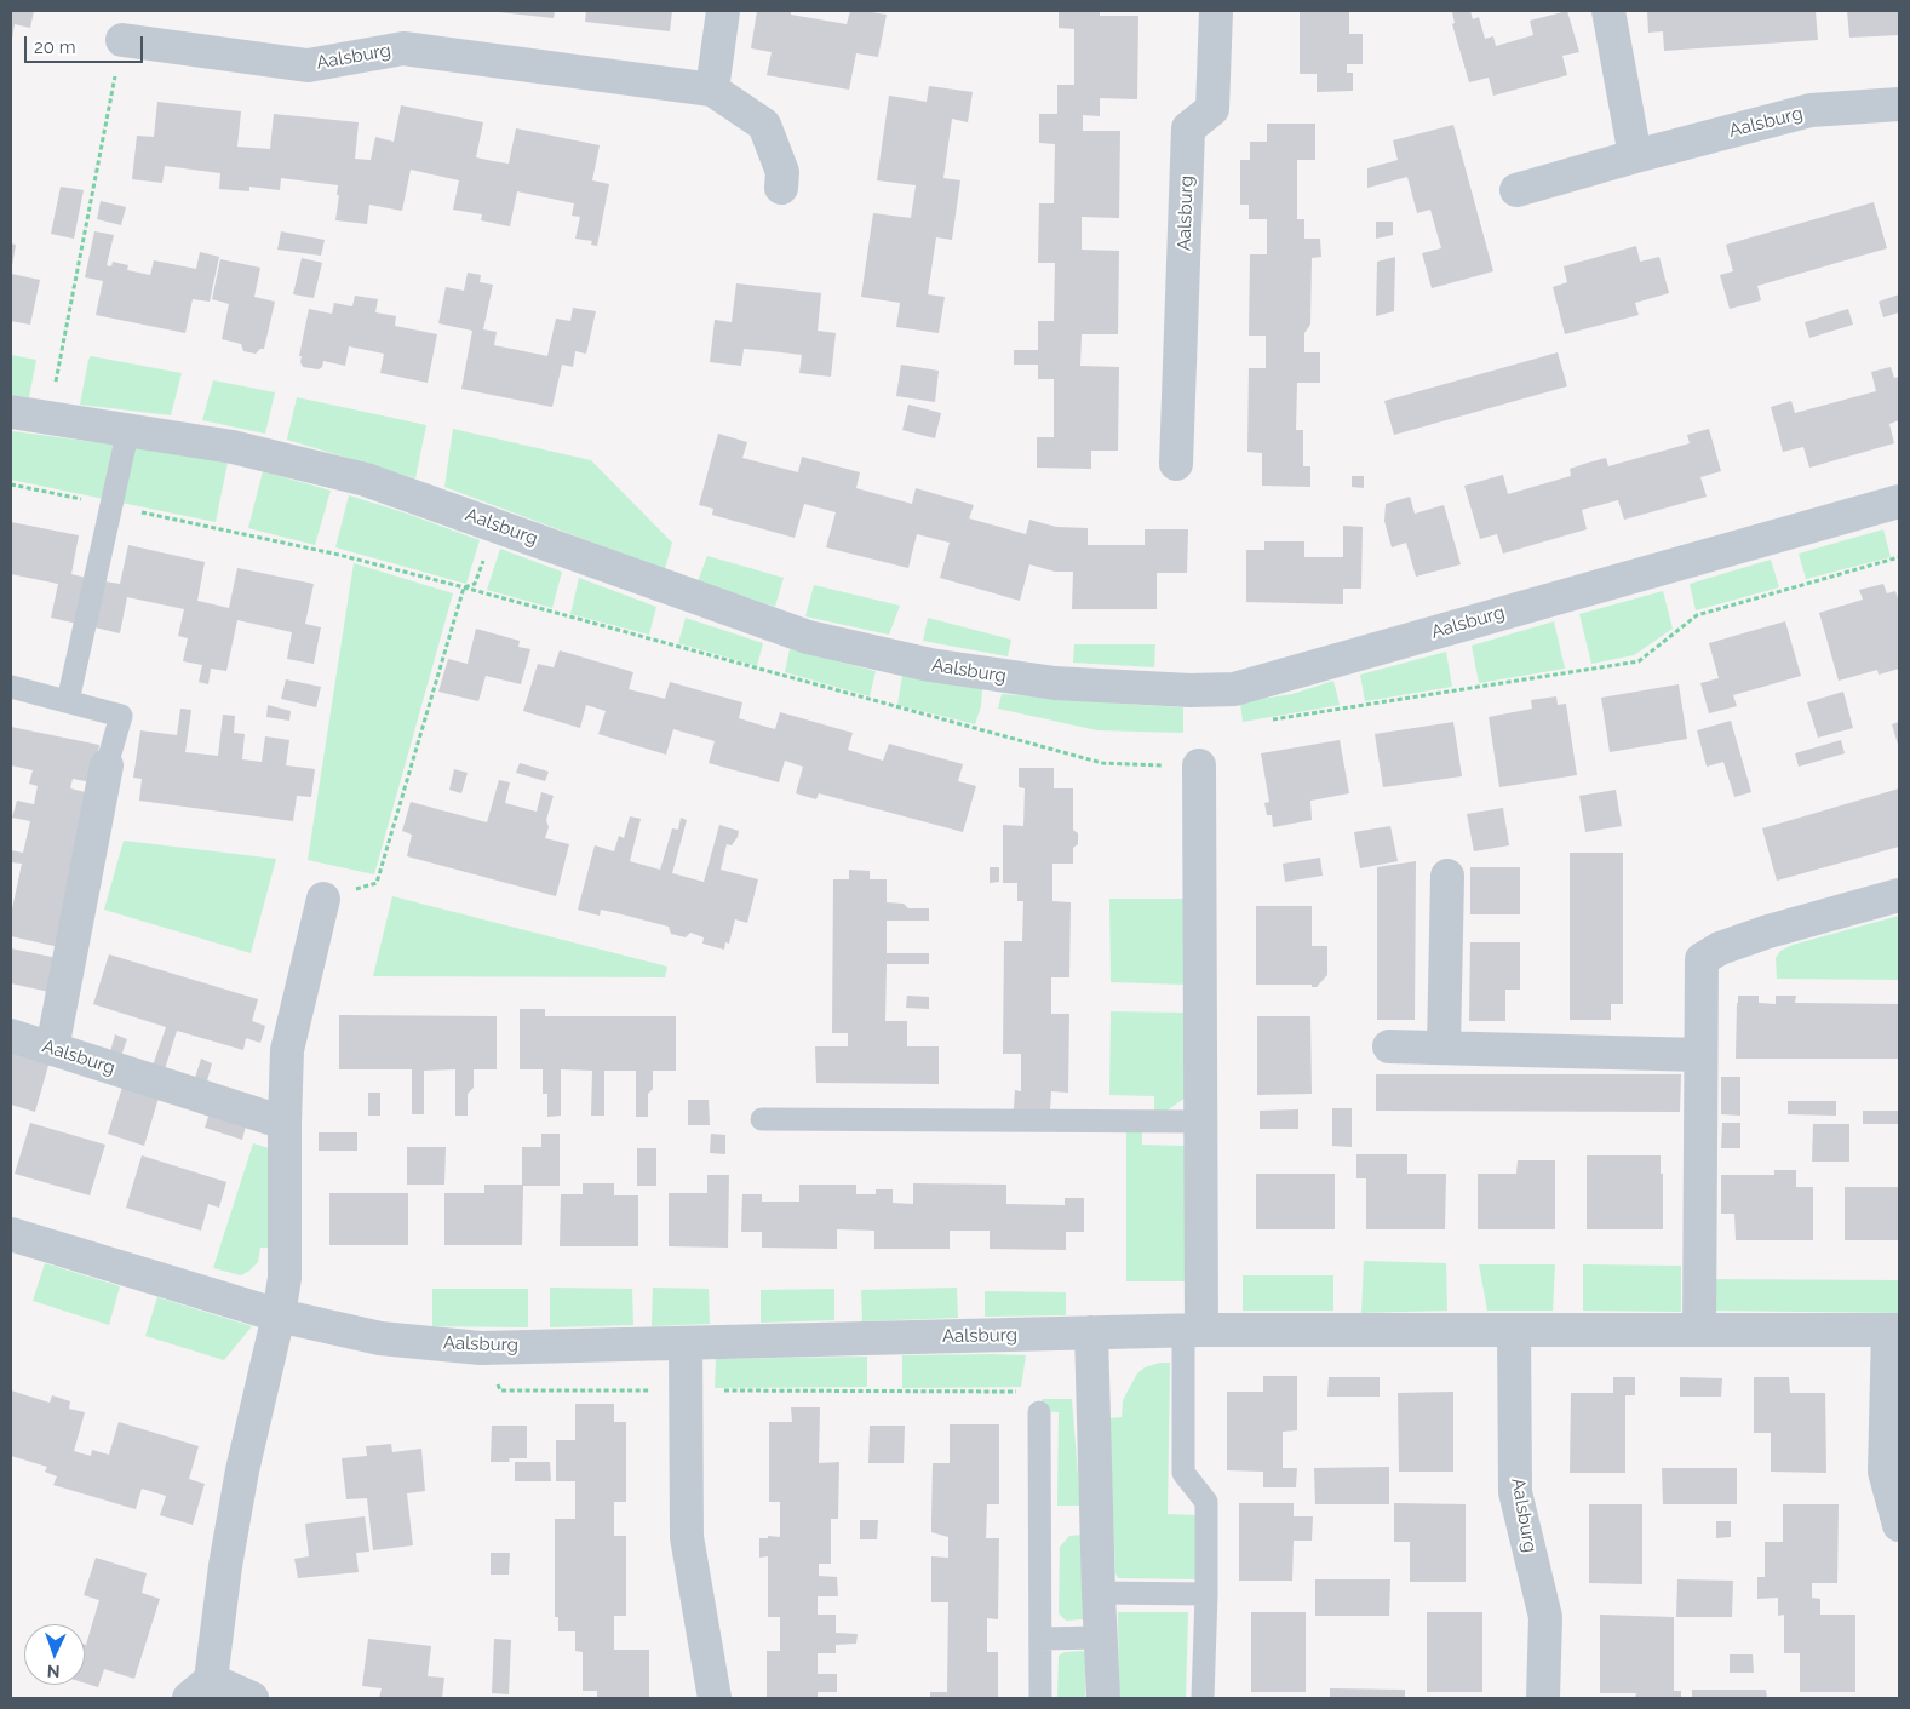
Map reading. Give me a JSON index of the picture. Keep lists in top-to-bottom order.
{
  "streets": {
    "street": ["Aalsburg"]
  },
  "scale_bar": "20 m",
  "north": "bottom"
}
